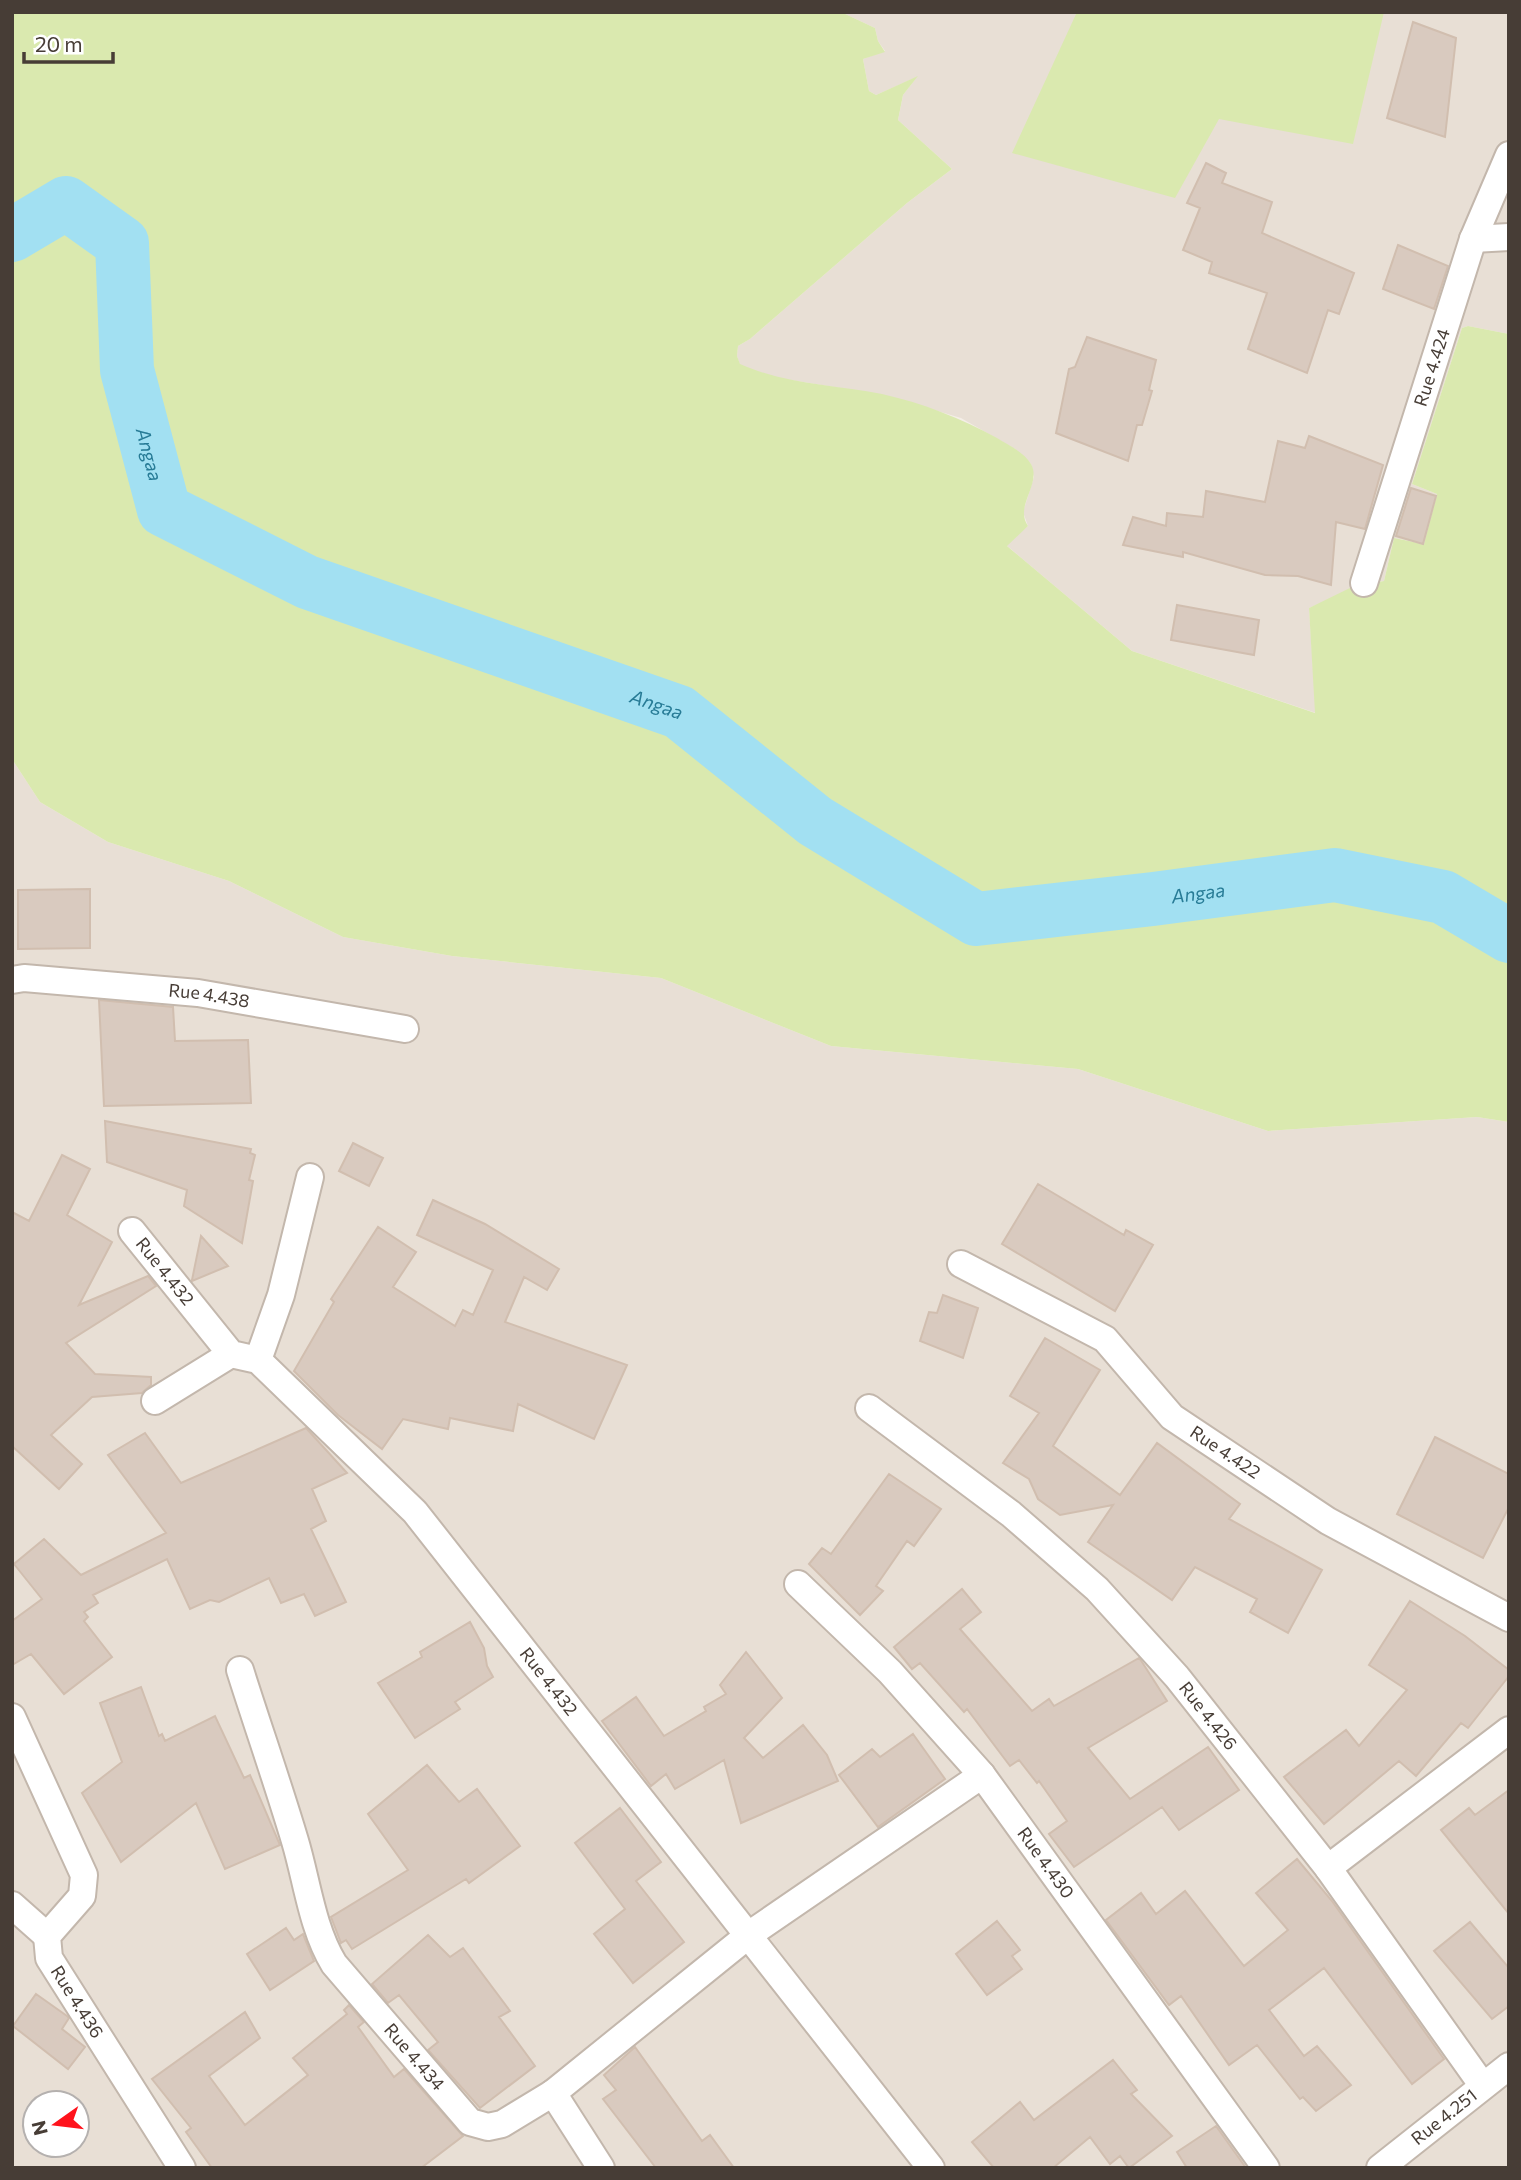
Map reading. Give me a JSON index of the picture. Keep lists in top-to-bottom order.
{
  "streets": {
    "street": [
      "Rue 4.424",
      "Rue 4.438",
      "Rue 4.432",
      "Rue 4.422",
      "Rue 4.426",
      "Rue 4.430",
      "Rue 4.436",
      "Rue 4.434",
      "Rue 4.251"
    ]
  },
  "crossings": [
    ["Rue 4.432", "Rue 4.434"],
    ["Rue 4.426", "Rue 4.251"],
    ["Rue 4.430", "Rue 4.434"]
  ],
  "water": ["Angaa"],
  "scale_bar": "20 m",
  "north": "left"
}
